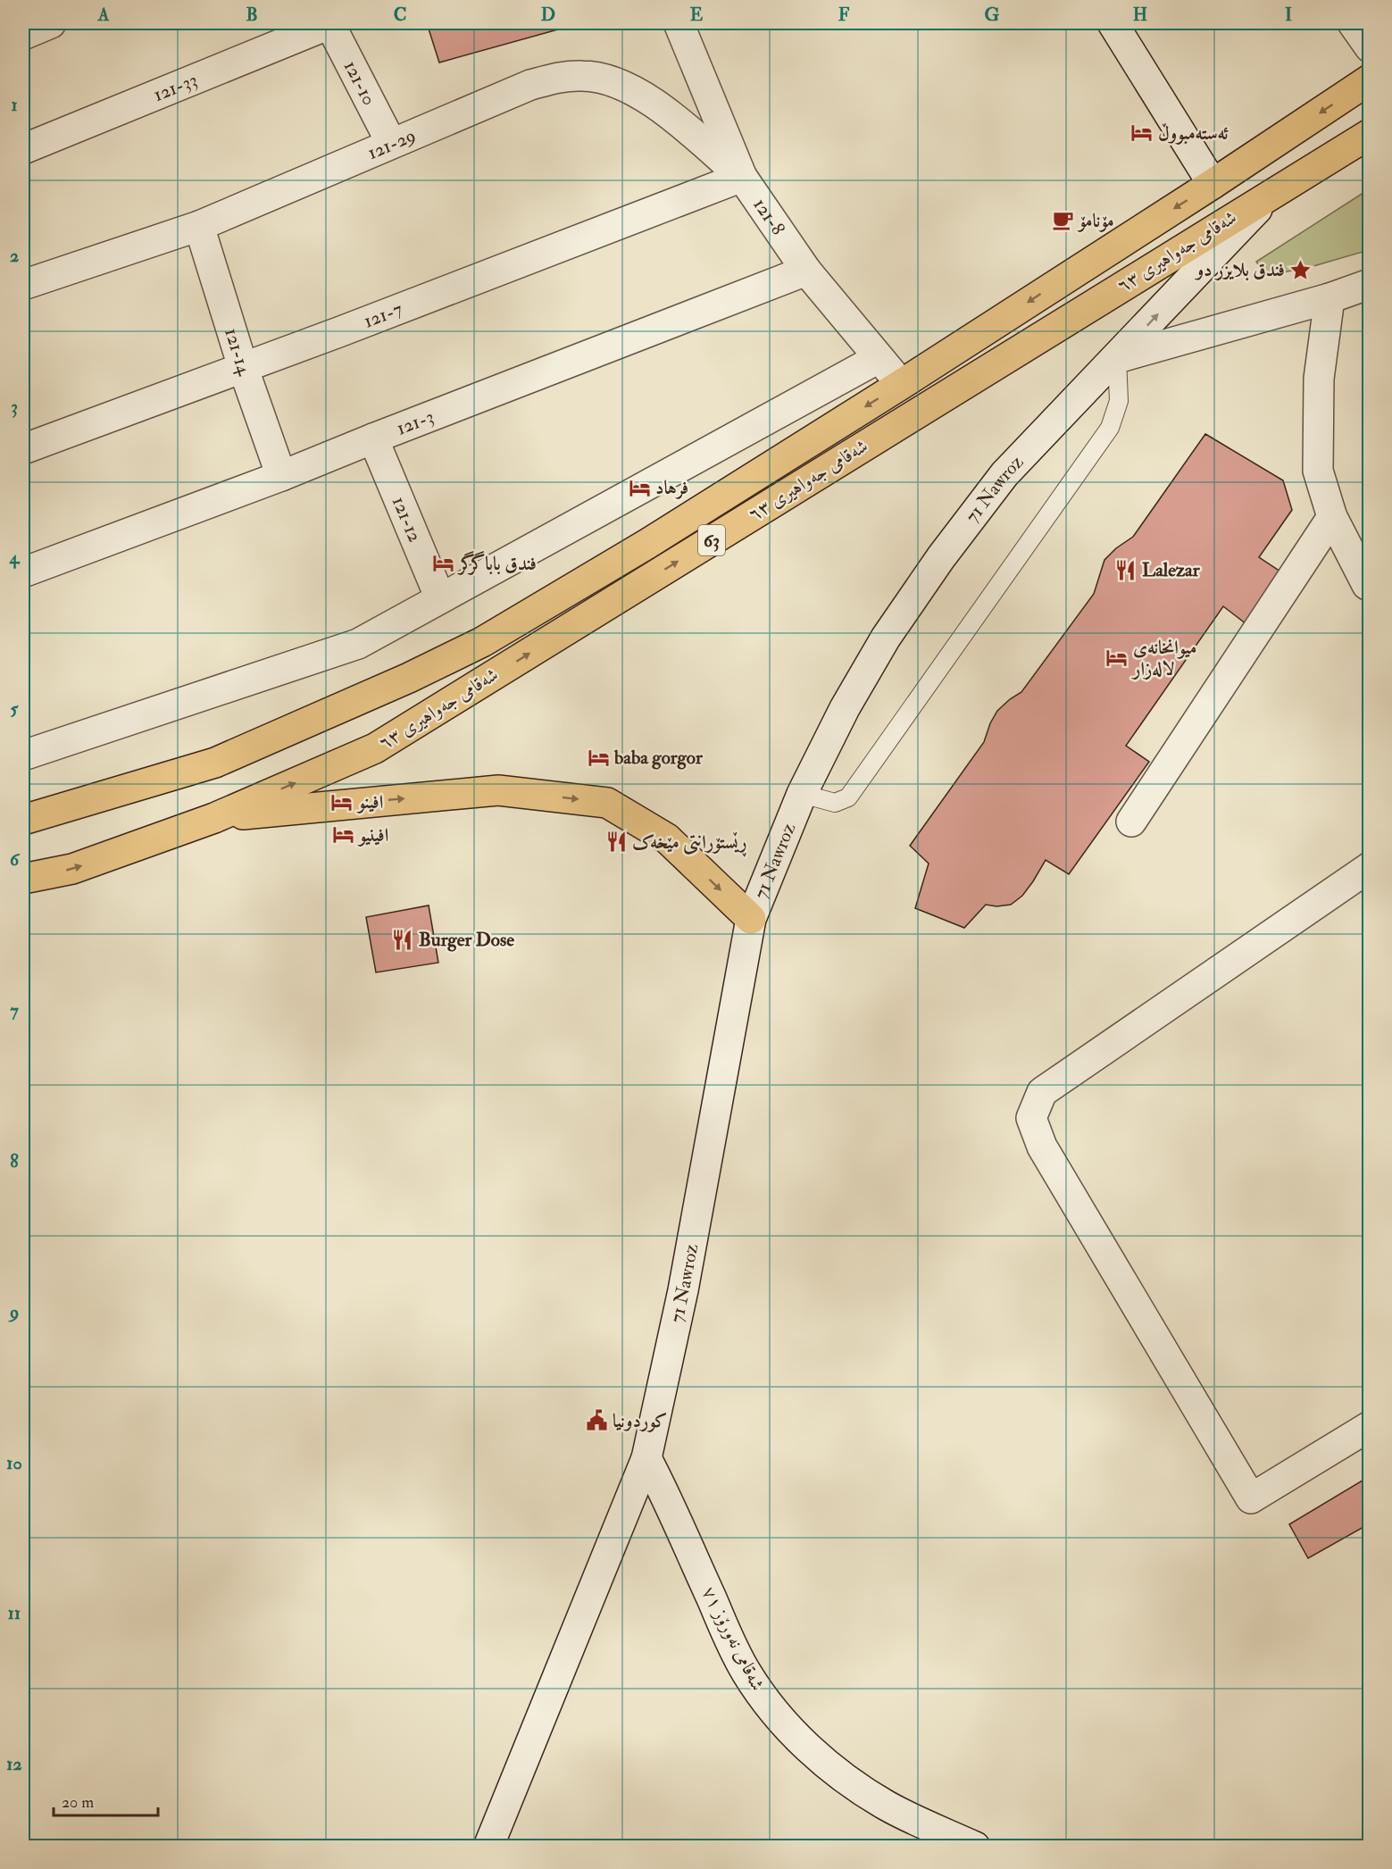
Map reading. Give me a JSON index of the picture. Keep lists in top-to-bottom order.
{
  "streets": {
    "main road": ["شەقامی جەواهیری ٦٣", "63"],
    "street": [
      "121-10",
      "121-33",
      "121-29",
      "121-8",
      "121-7",
      "121-14",
      "121-3",
      "71 Nawroz",
      "121-12",
      "شەقامی نەورۆز ٧١"
    ]
  },
  "crossings": [
    ["121-10", "121-33"],
    ["121-10", "121-29"],
    ["121-29", "121-8"],
    ["121-29", "121-7"],
    ["121-29", "121-14"],
    ["121-8", "شەقامی جەواهیری ٦٣"],
    ["121-8", "121-7"],
    ["121-8", "121-3"],
    ["شەقامی جەواهیری ٦٣", "71 Nawroz"],
    ["121-7", "121-14"],
    ["121-14", "121-3"],
    ["121-3", "121-12"],
    ["71 Nawroz", "شەقامی نەورۆز ٧١"]
  ],
  "places": {
    "hotel": [
      "ئەستەمبووڵ",
      "فرهاد",
      "فندق باباگرگر",
      "میوانخانەی لالەزار",
      "baba gorgor",
      "افينو",
      "افينيو"
    ],
    "cafe": ["مۆنامۆ"],
    "place": ["فندق بلايزر دو"],
    "restaurant": ["Lalezar", "ڕێستۆرانتی مێخەک", "Burger Dose"],
    "public building": ["كوردونيا"]
  },
  "scale_bar": "20 m",
  "grid": {
    "columns": [
      "A",
      "B",
      "C",
      "D",
      "E",
      "F",
      "G",
      "H",
      "I"
    ],
    "rows": [
      "1",
      "2",
      "3",
      "4",
      "5",
      "6",
      "7",
      "8",
      "9",
      "10",
      "11",
      "12"
    ]
  }
}
